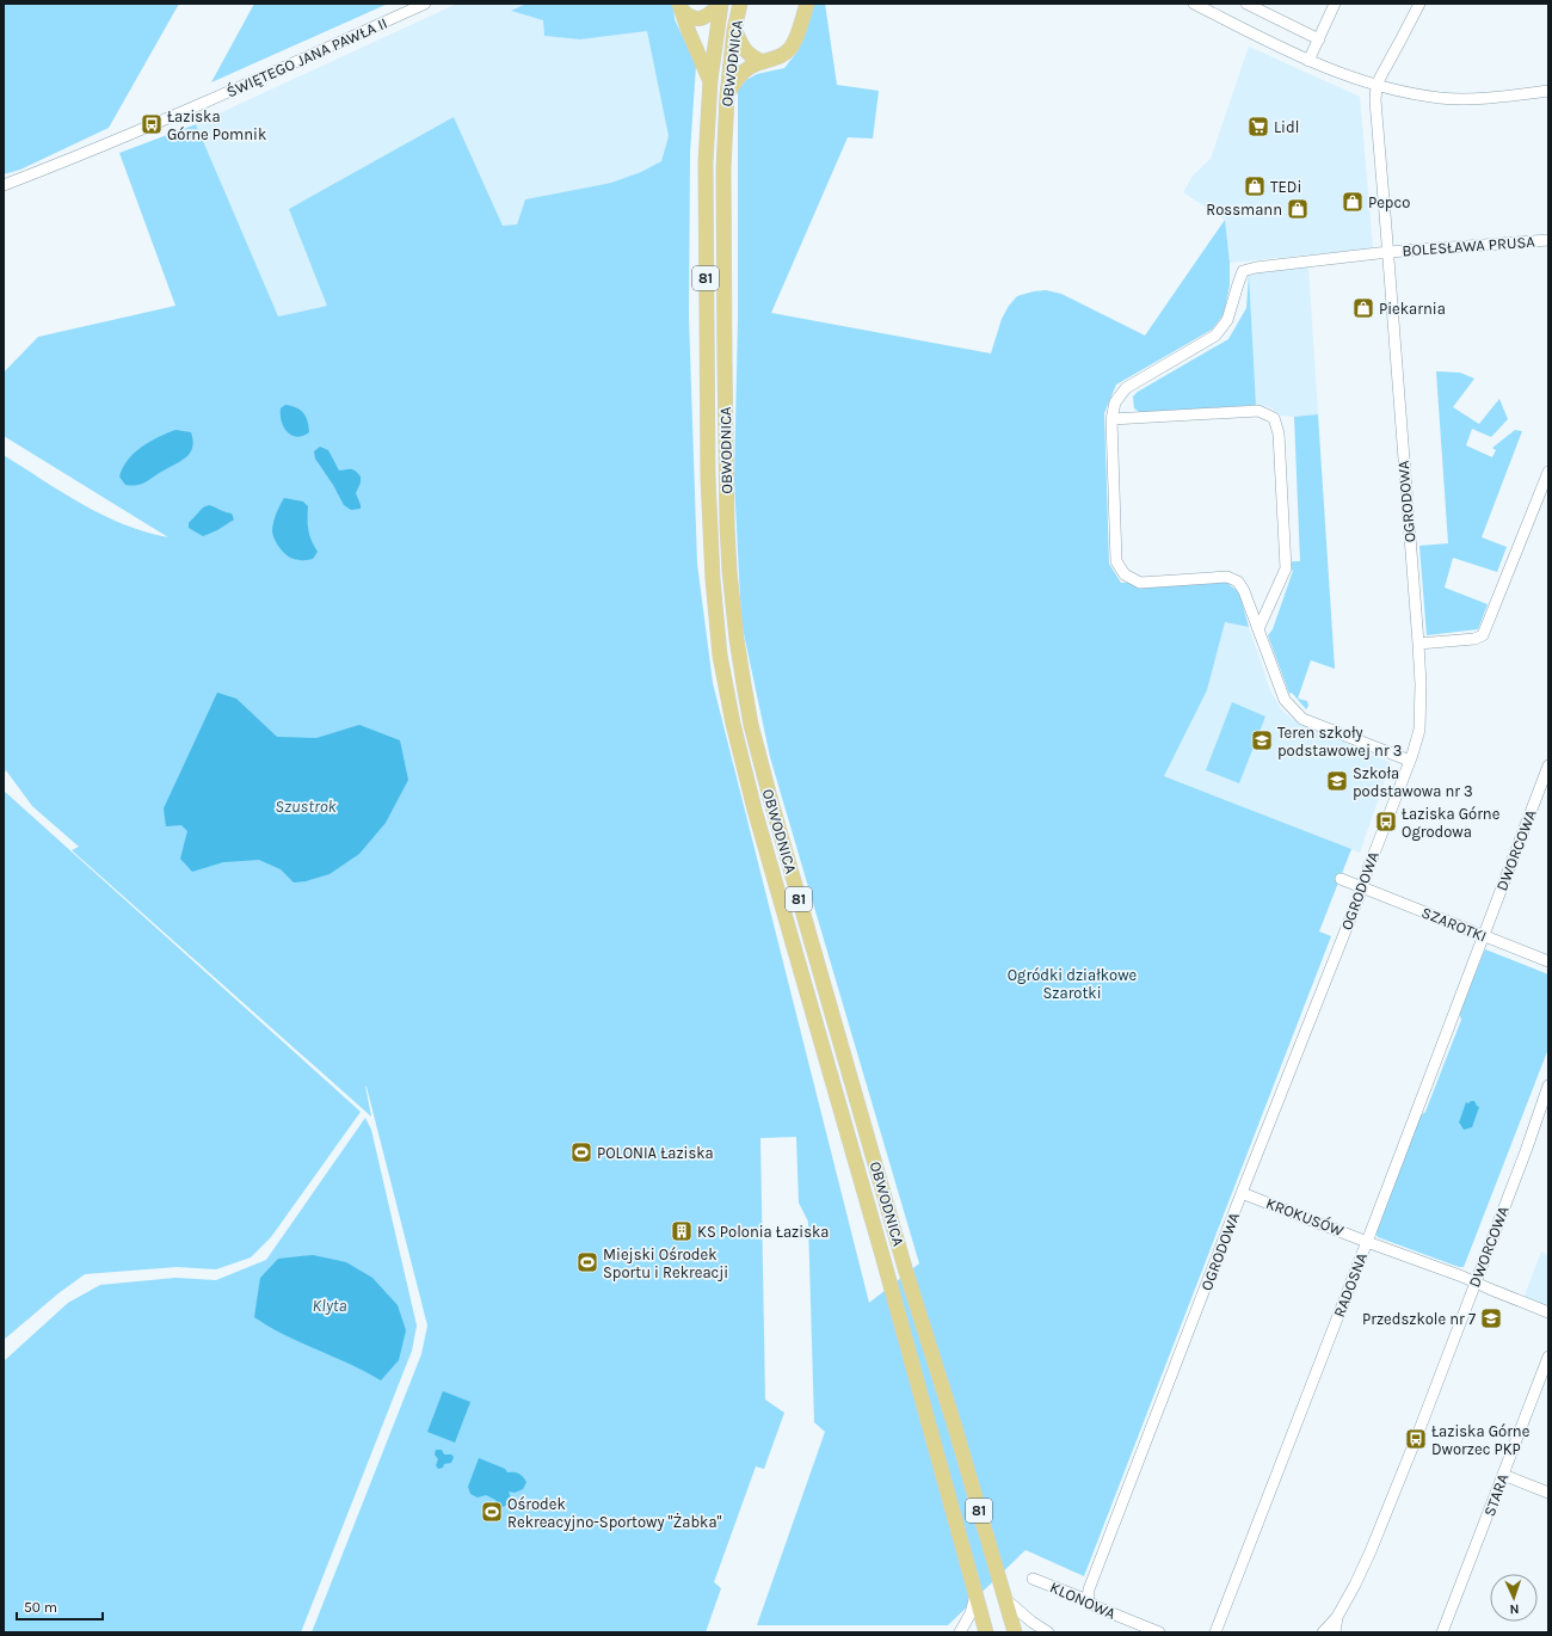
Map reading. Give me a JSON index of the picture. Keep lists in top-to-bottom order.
{
  "streets": {
    "main road": ["OBWODNICA", "81"],
    "street": [
      "ŚWIĘTEGO JANA PAWŁA II",
      "BOLESŁAWA PRUSA",
      "OGRODOWA",
      "DWORCOWA",
      "SZAROTKI",
      "KROKUSÓW",
      "RADOSNA",
      "STARA",
      "KLONOWA"
    ]
  },
  "crossings": [
    ["BOLESŁAWA PRUSA", "OGRODOWA"],
    ["OGRODOWA", "SZAROTKI"],
    ["OGRODOWA", "KROKUSÓW"],
    ["OGRODOWA", "KLONOWA"],
    ["DWORCOWA", "SZAROTKI"],
    ["DWORCOWA", "KROKUSÓW"],
    ["DWORCOWA", "RADOSNA"],
    ["SZAROTKI", "RADOSNA"],
    ["KROKUSÓW", "RADOSNA"]
  ],
  "water": ["Szustrok", "Klyta"],
  "parks": ["Ogródki działkowe Szarotki"],
  "places": {
    "bus stop": ["Łaziska Górne Pomnik", "Łaziska Górne Ogrodowa", "Łaziska Górne Dworzec PKP"],
    "supermarket": ["Lidl"],
    "shop": [
      "TEDi",
      "Pepco",
      "Rossmann",
      "Piekarnia"
    ],
    "school or university": ["Teren szkoły podstawowej nr 3", "Szkoła podstawowa nr 3", "Przedszkole nr 7"],
    "sports": ["POLONIA Łaziska", "Miejski Ośrodek Sportu i Rekreacji", "Ośrodek Rekreacyjno-Sportowy \"Żabka\""],
    "building": ["KS Polonia Łaziska"]
  },
  "scale_bar": "50 m",
  "north": "bottom"
}
